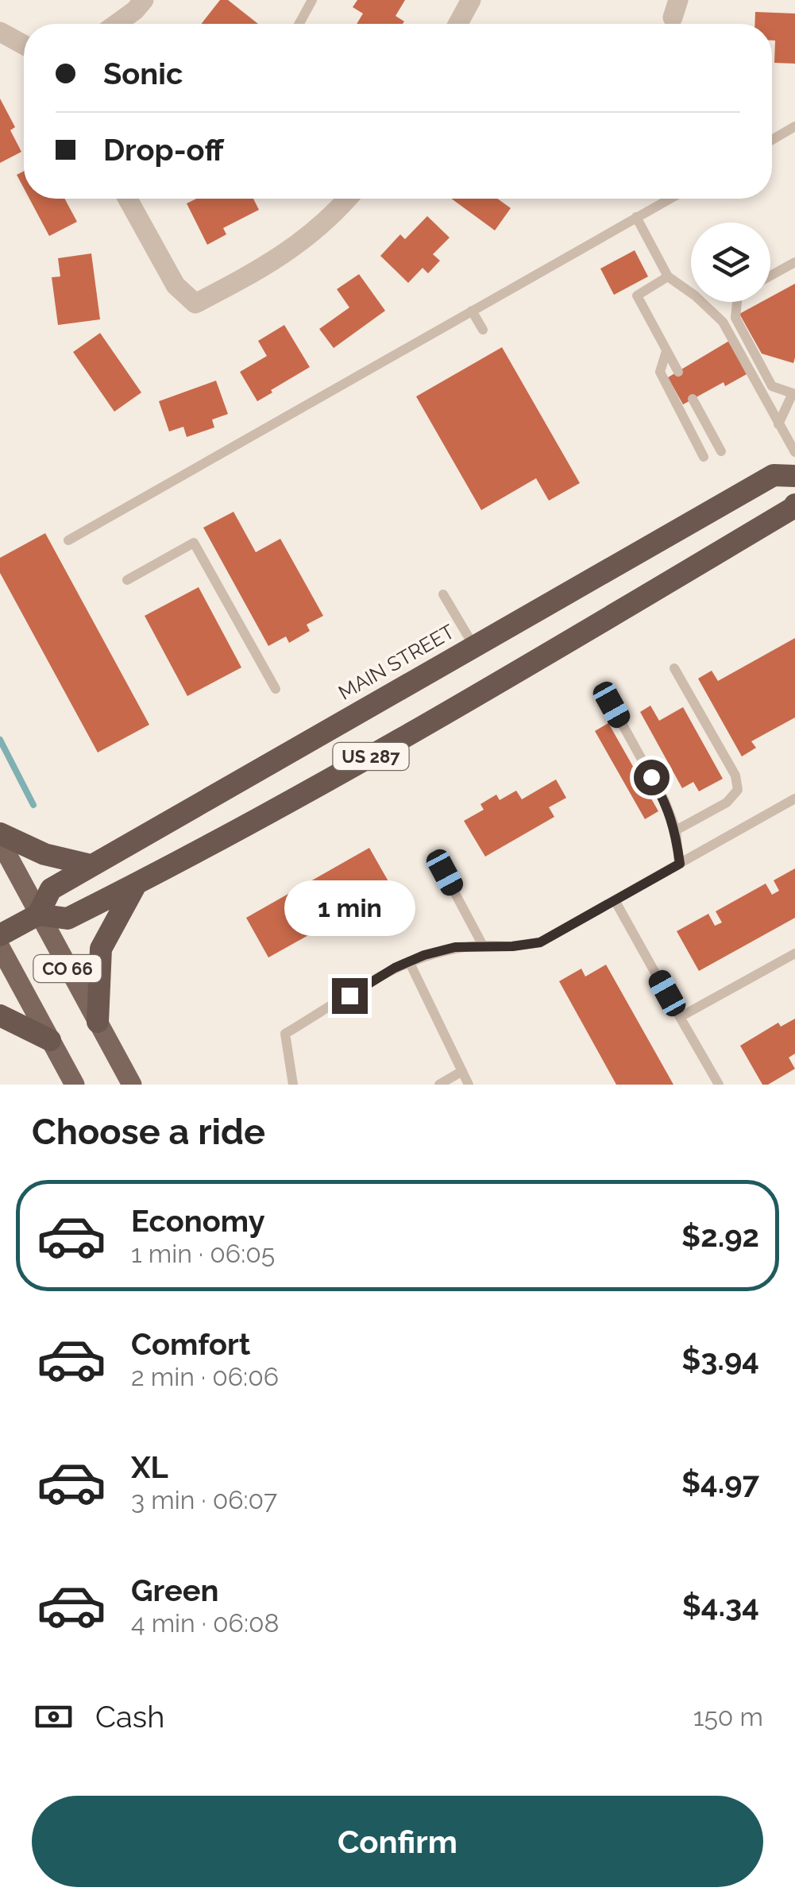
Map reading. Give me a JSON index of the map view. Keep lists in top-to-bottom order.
{
  "streets": {
    "highway": ["MAIN STREET", "US 287"],
    "main road": ["CO 66"]
  },
  "crossings": [
    ["MAIN STREET", "CO 66"]
  ],
  "page": {
    "banner": ["Sonic", "Drop-off"],
    "bubble": "1 min",
    "heading": "Choose a ride",
    "list": [
      {
        "name": "Economy",
        "note": "1 min · 06:05",
        "value": "$2.92"
      },
      {
        "name": "Comfort",
        "note": "2 min · 06:06",
        "value": "$3.94"
      },
      {
        "name": "XL",
        "note": "3 min · 06:07",
        "value": "$4.97"
      },
      {
        "name": "Green",
        "note": "4 min · 06:08",
        "value": "$4.34"
      }
    ],
    "pay": ["Cash", "150 m"],
    "buttons": "Confirm"
  }
}
